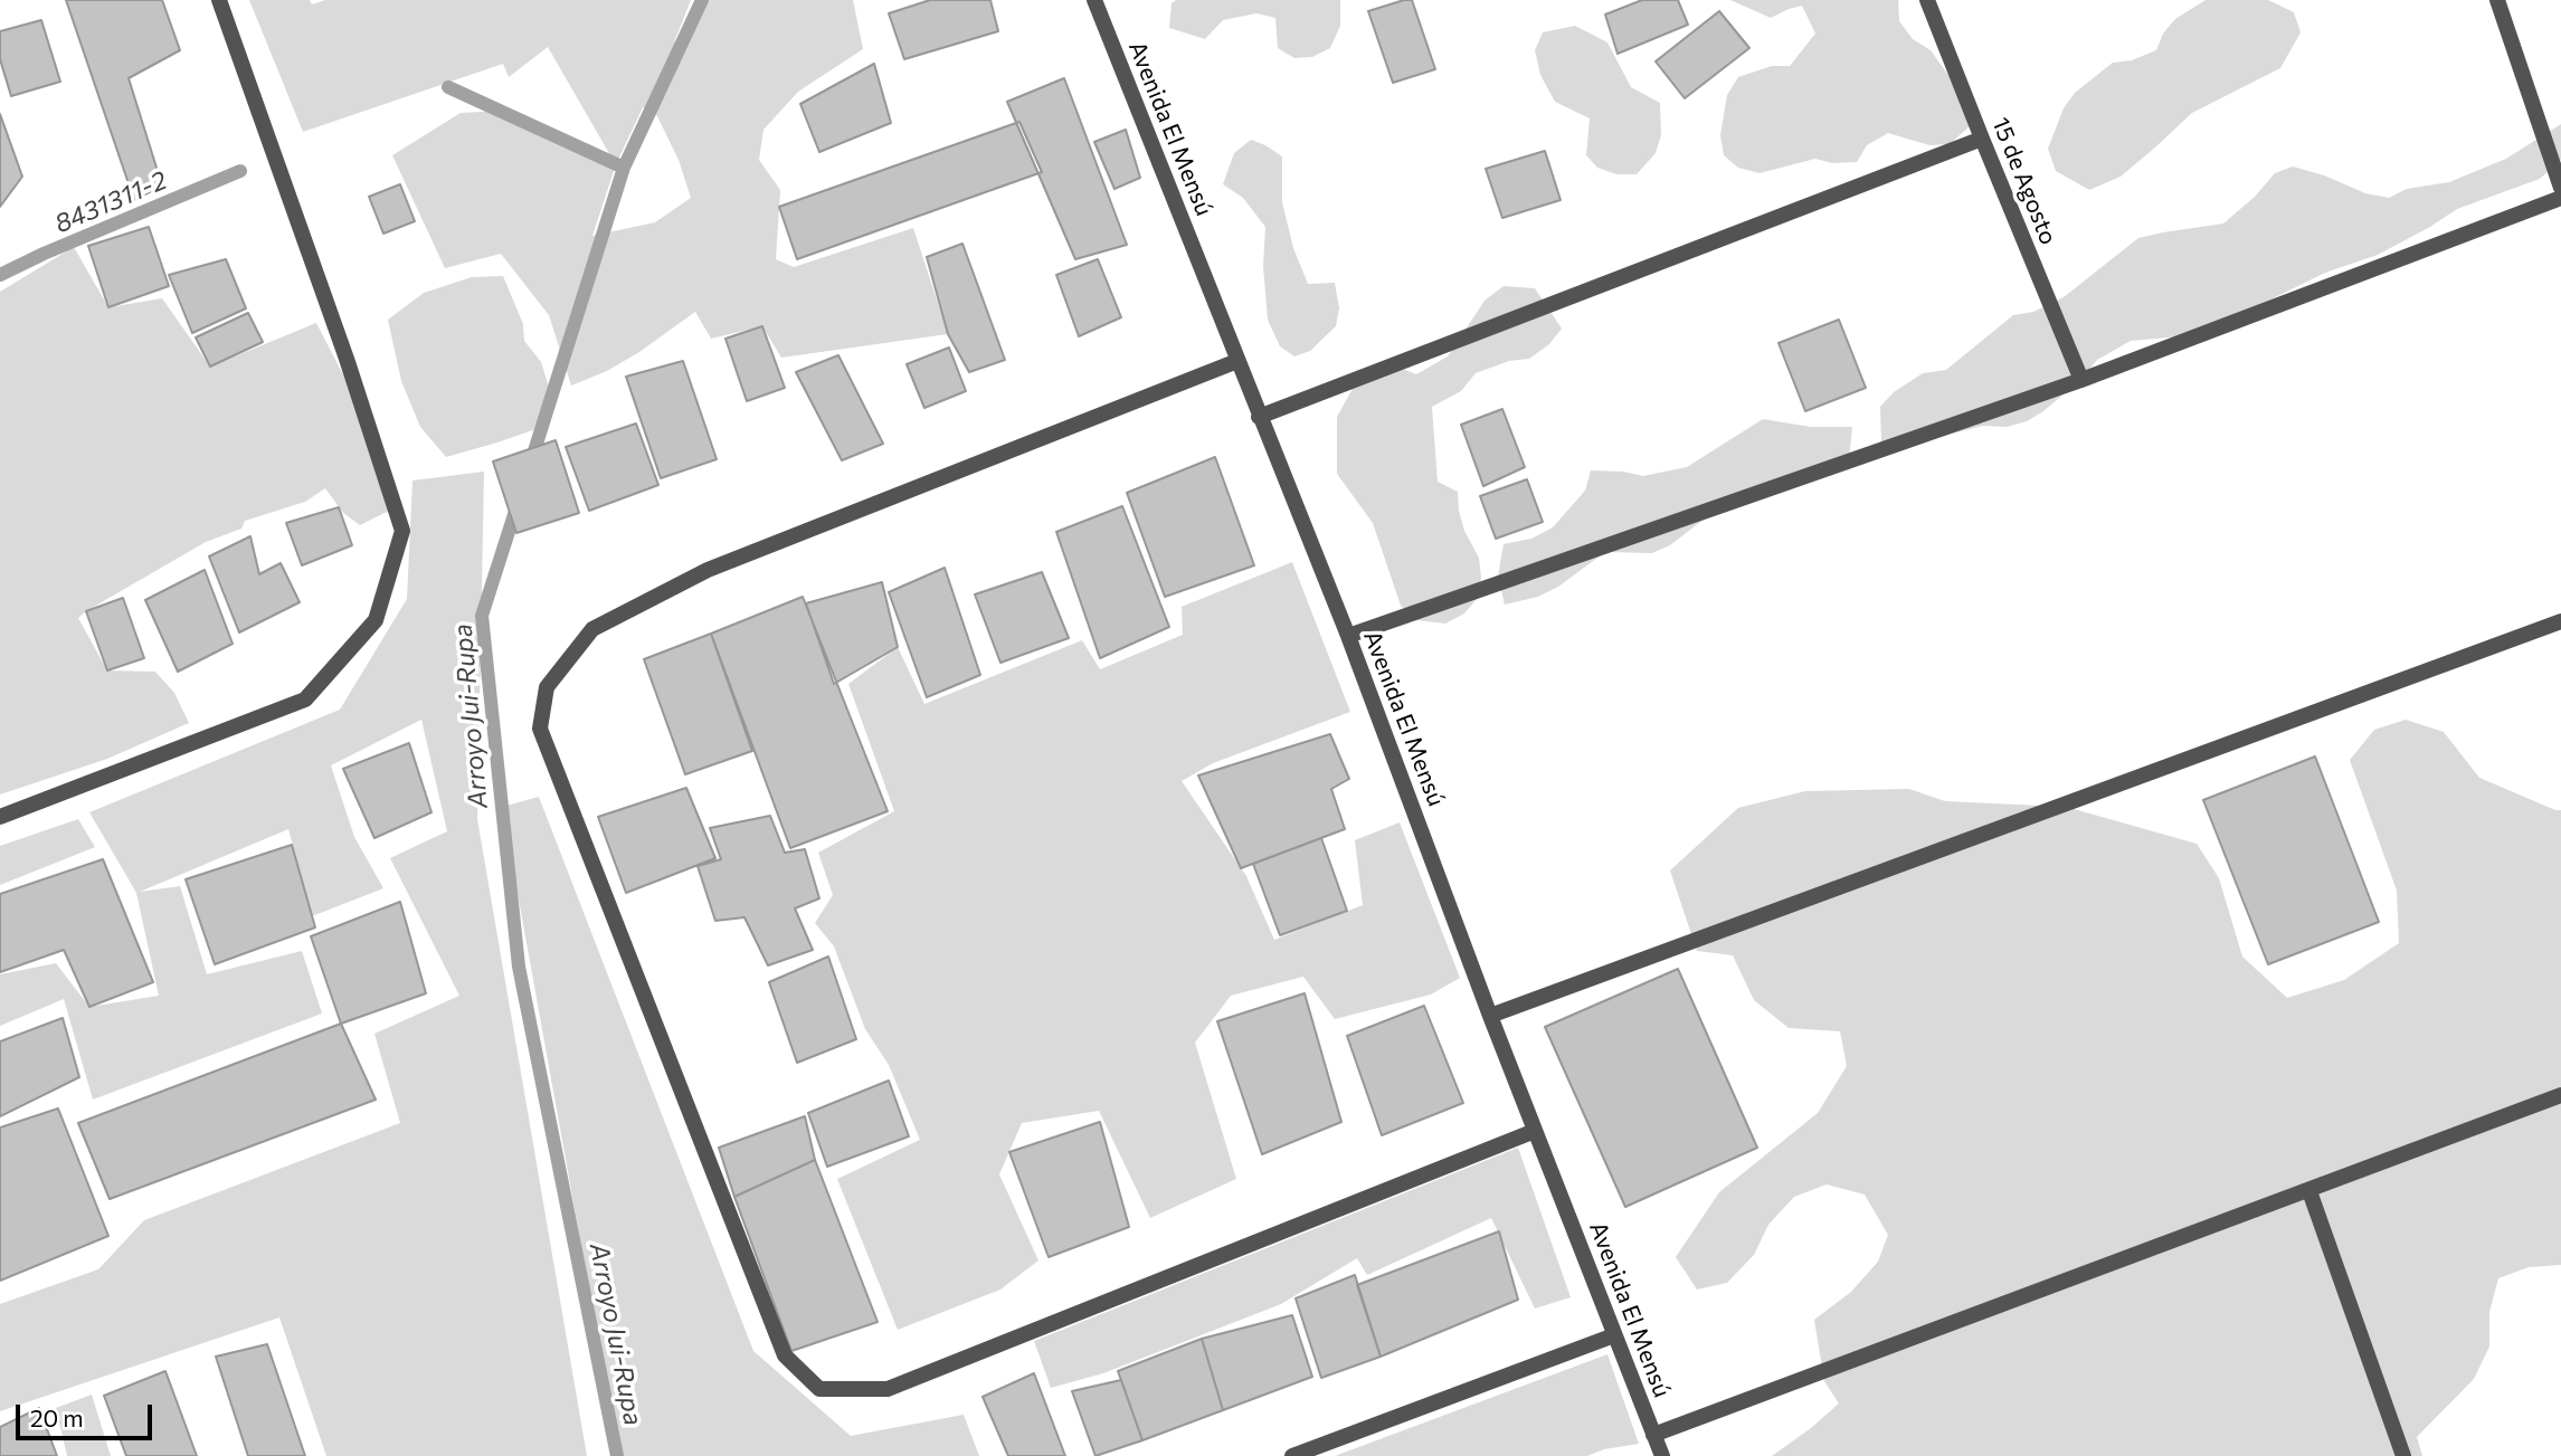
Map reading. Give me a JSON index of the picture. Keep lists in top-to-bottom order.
{
  "streets": {
    "street": ["Avenida El Mensú", "15 de Agosto"]
  },
  "water": ["8431311-2", "Arroyo Jui-Rupa"],
  "scale_bar": "20 m"
}
